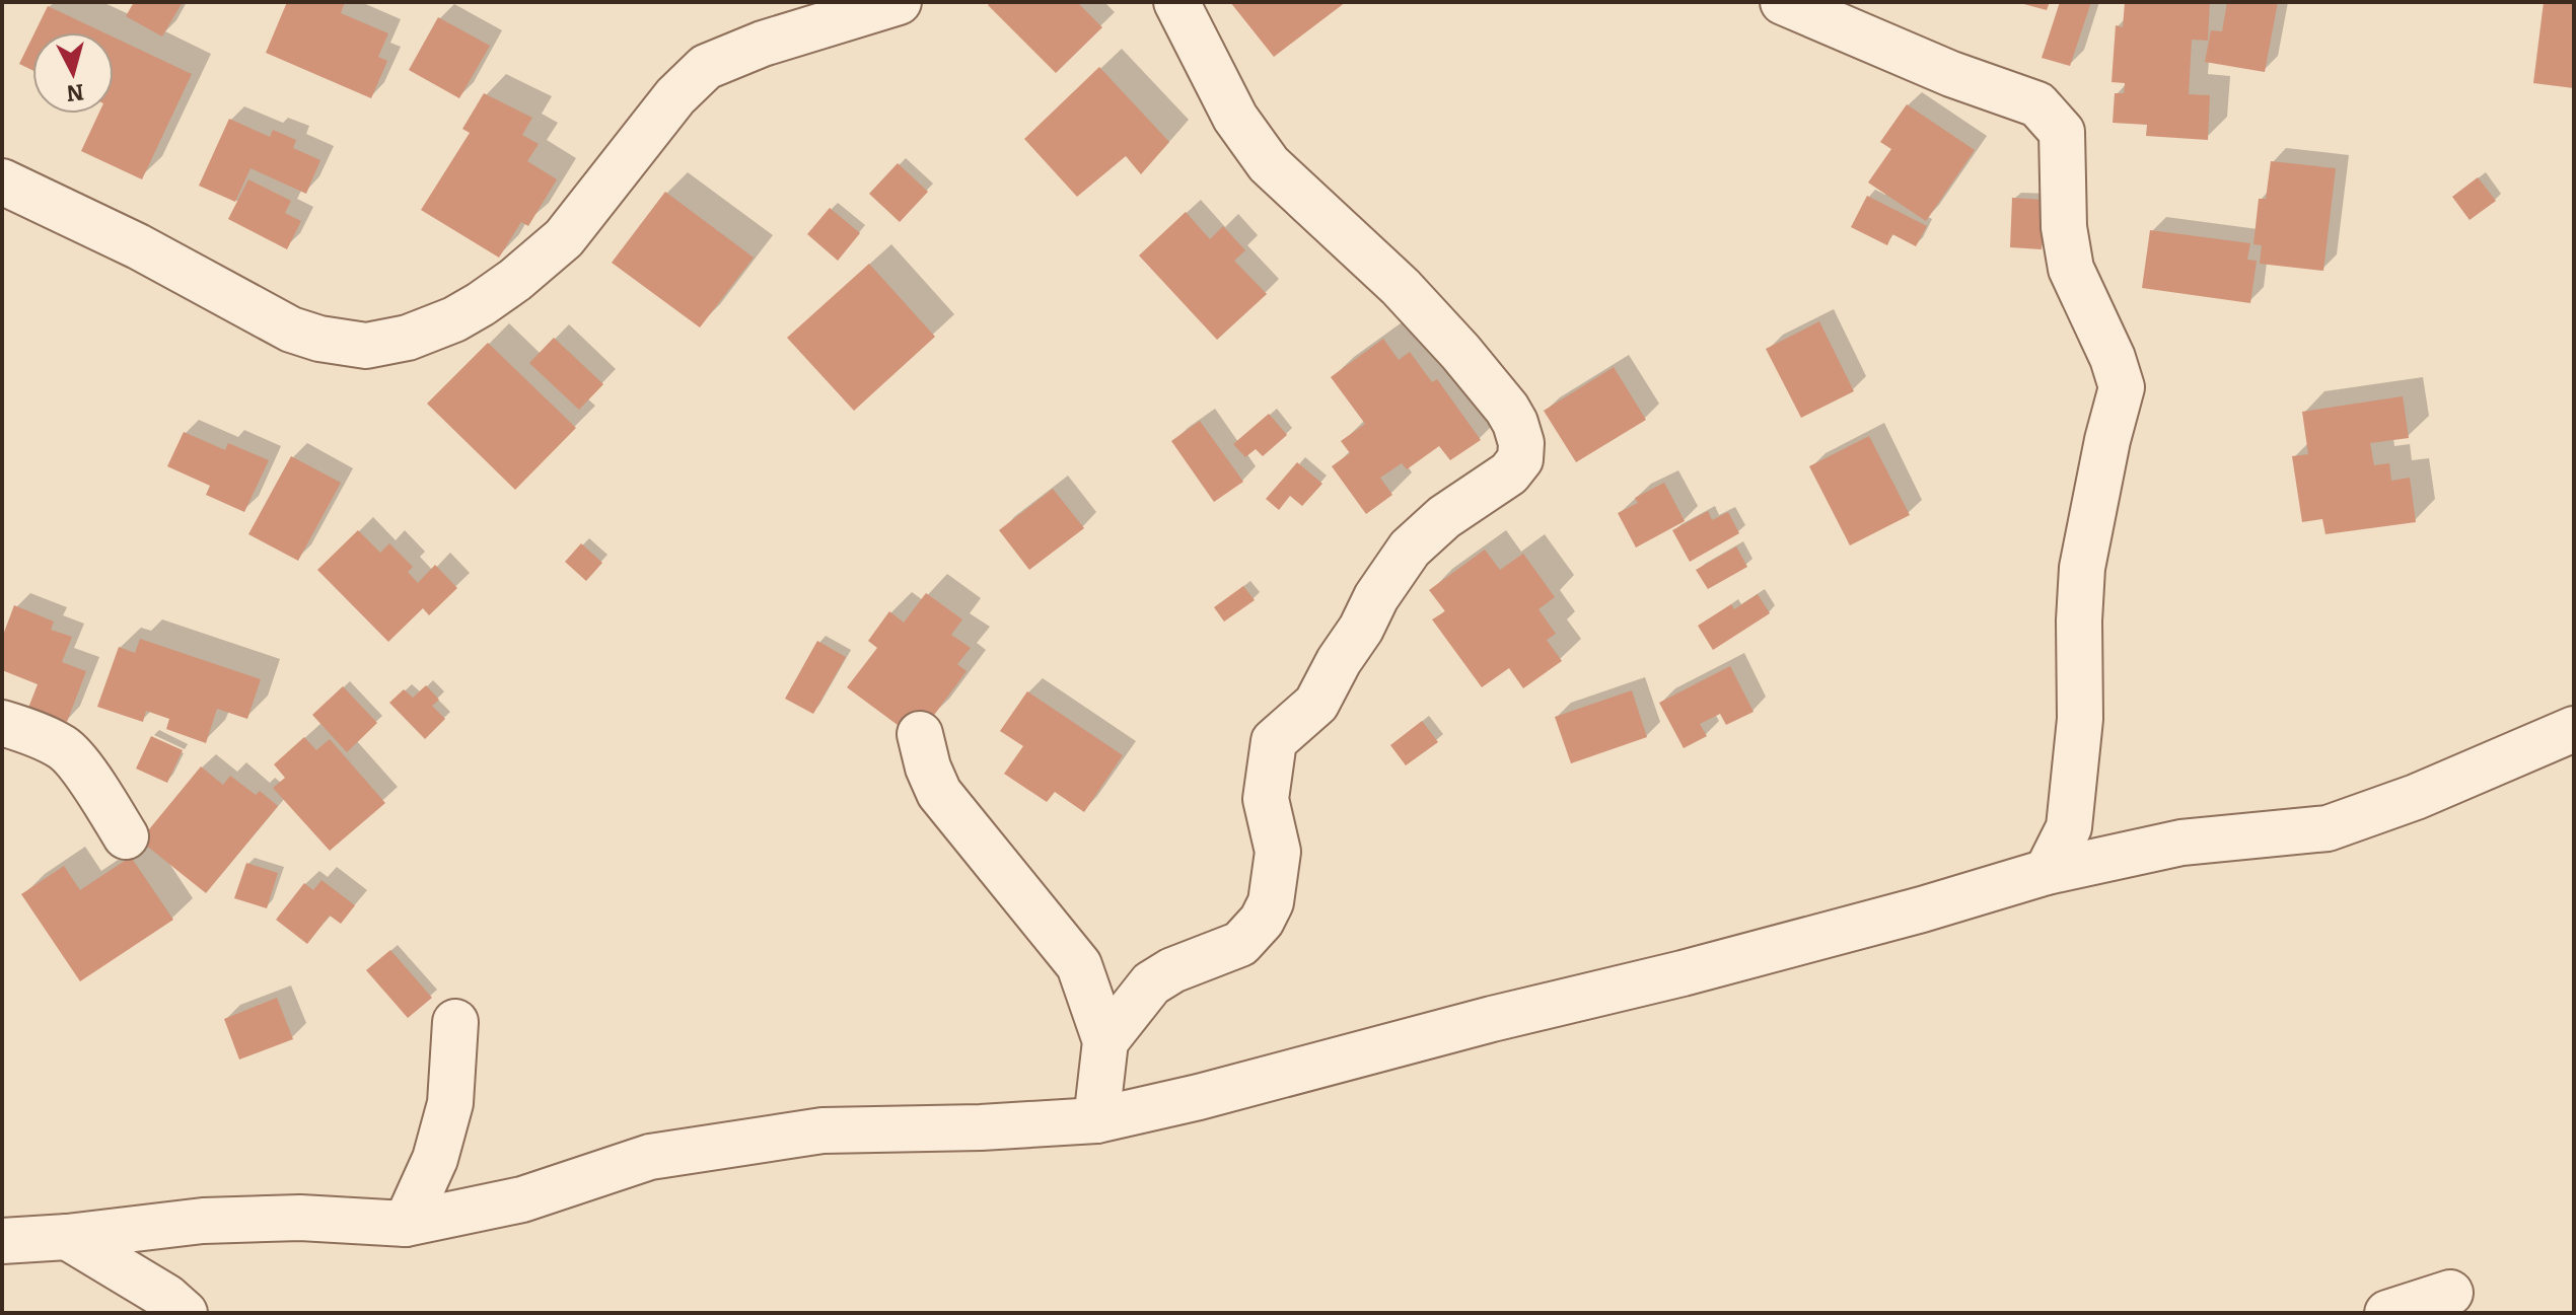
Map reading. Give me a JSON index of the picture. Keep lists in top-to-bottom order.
{
  "north": "bottom"
}
